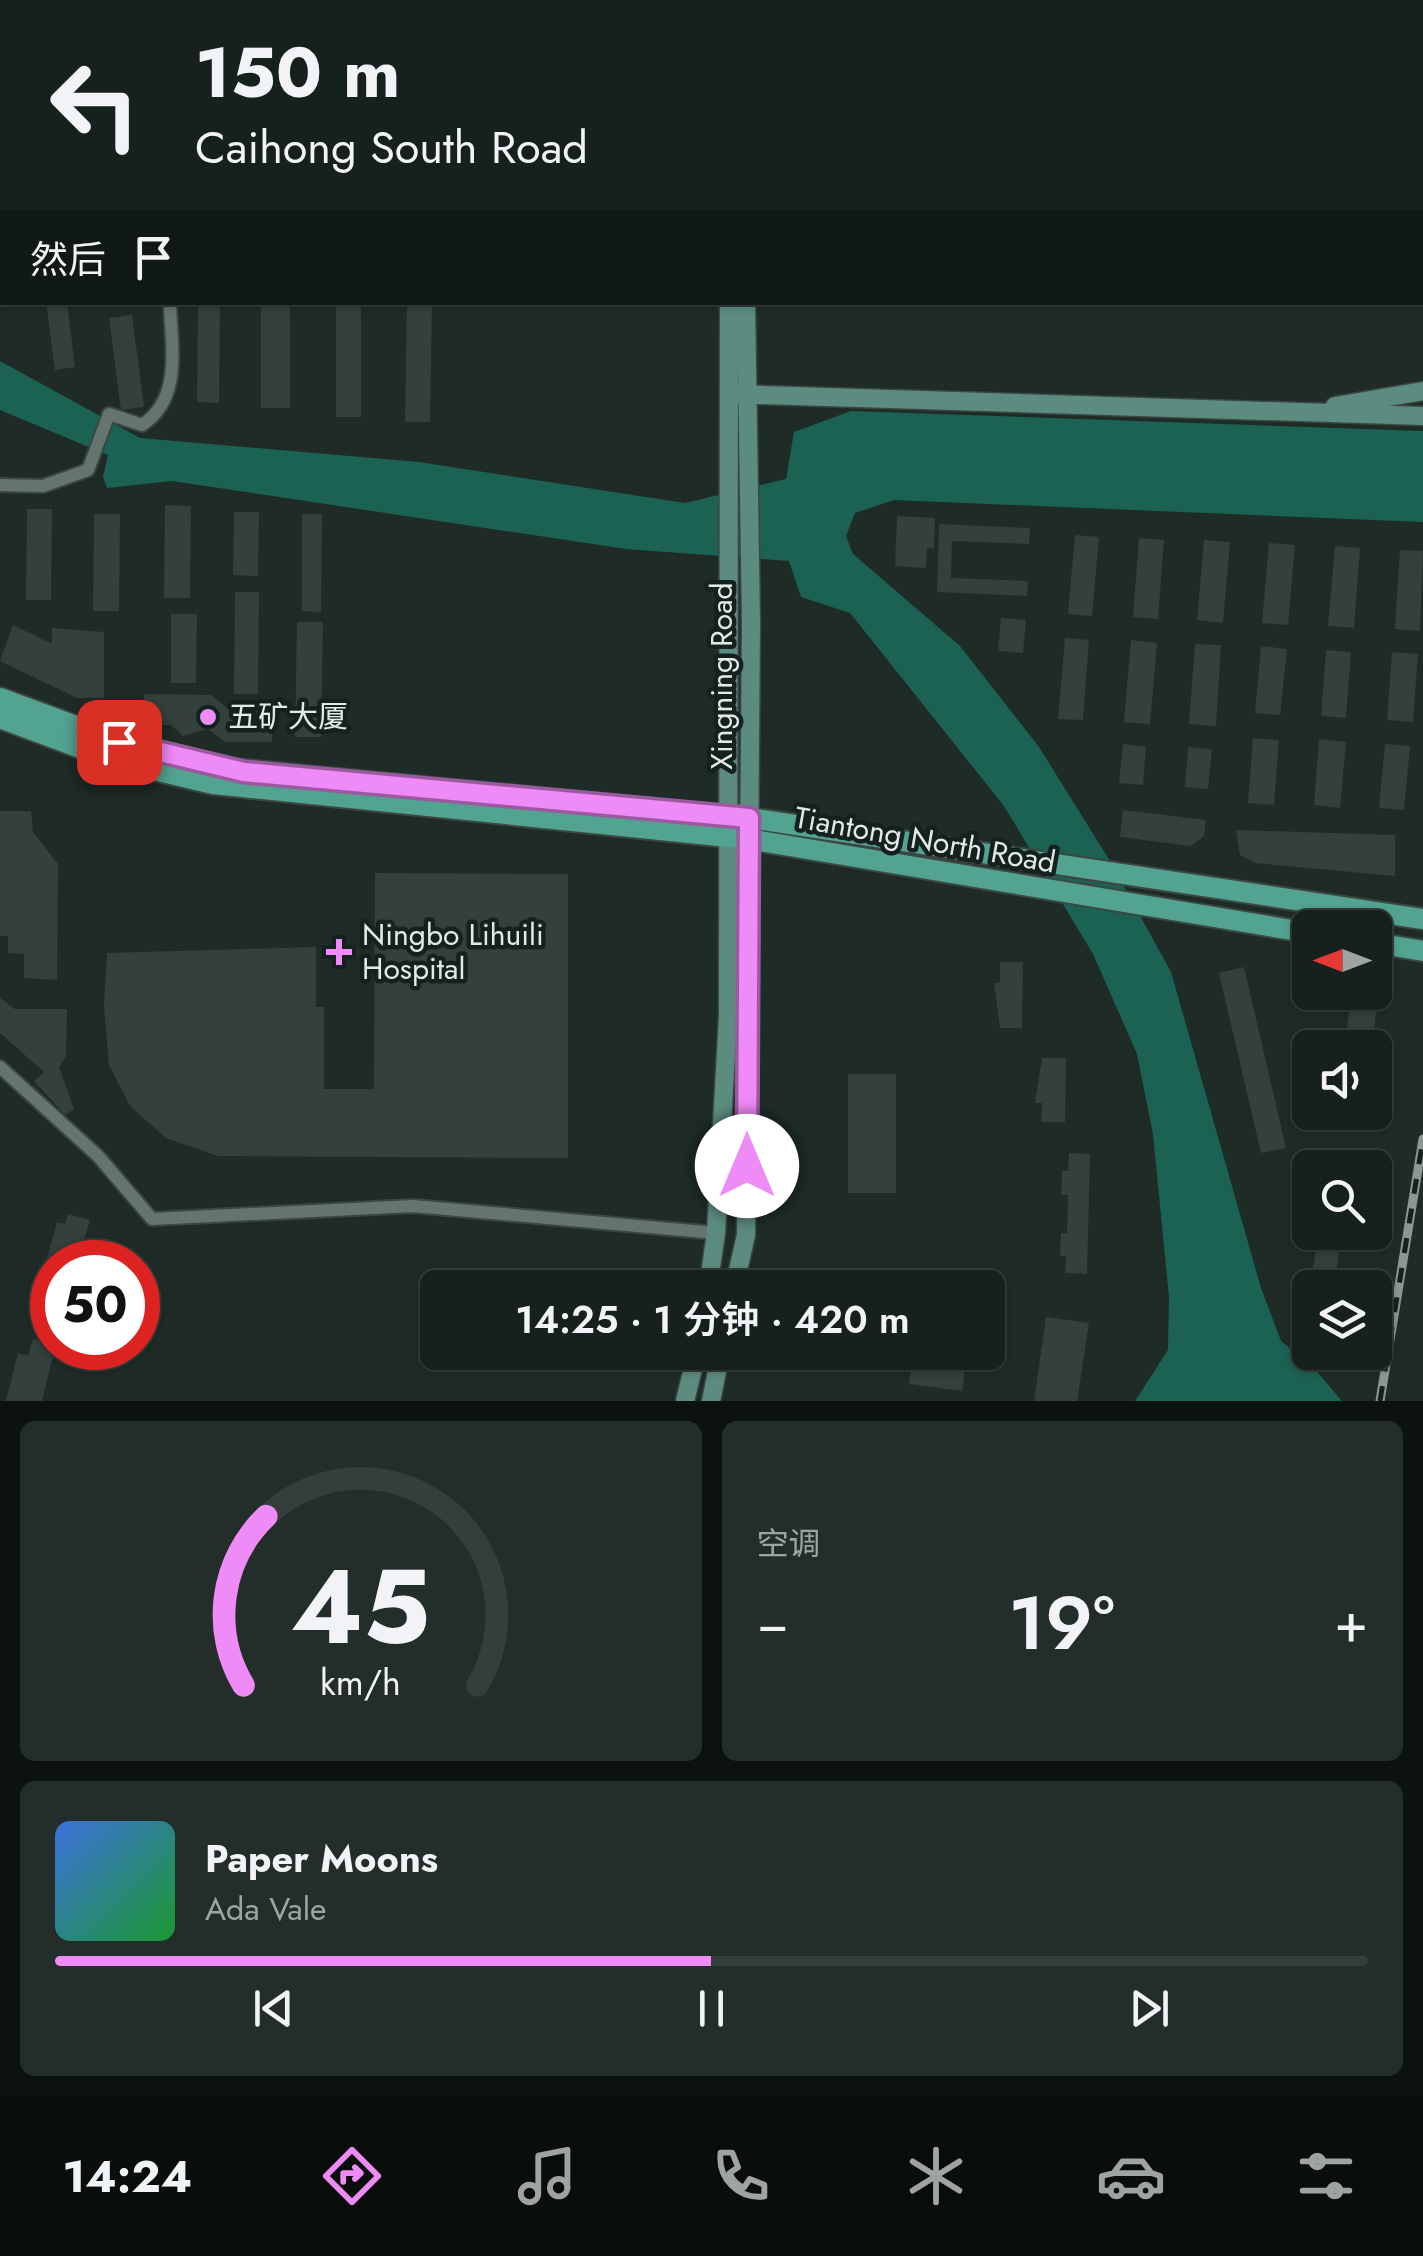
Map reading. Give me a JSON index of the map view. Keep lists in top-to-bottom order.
{
  "streets": {
    "main road": ["Xingning Road", "Tiantong North Road"]
  },
  "crossings": [
    ["Xingning Road", "Tiantong North Road"]
  ],
  "places": {
    "other": ["五矿大厦"],
    "health": ["Ningbo Lihuili Hospital"]
  },
  "north": "left",
  "page": {
    "turn": ["150 m", "Caihong South Road"],
    "then": "然后",
    "limit": "50",
    "trip": "14:25 · 1 分钟 · 420 m",
    "tile": "空调",
    "heat": ["−", "19°", "+"],
    "song": ["Paper Moons", "Ada Vale"],
    "tabs": "14:24",
    "gauge": ["45", "km/h"]
  }
}
